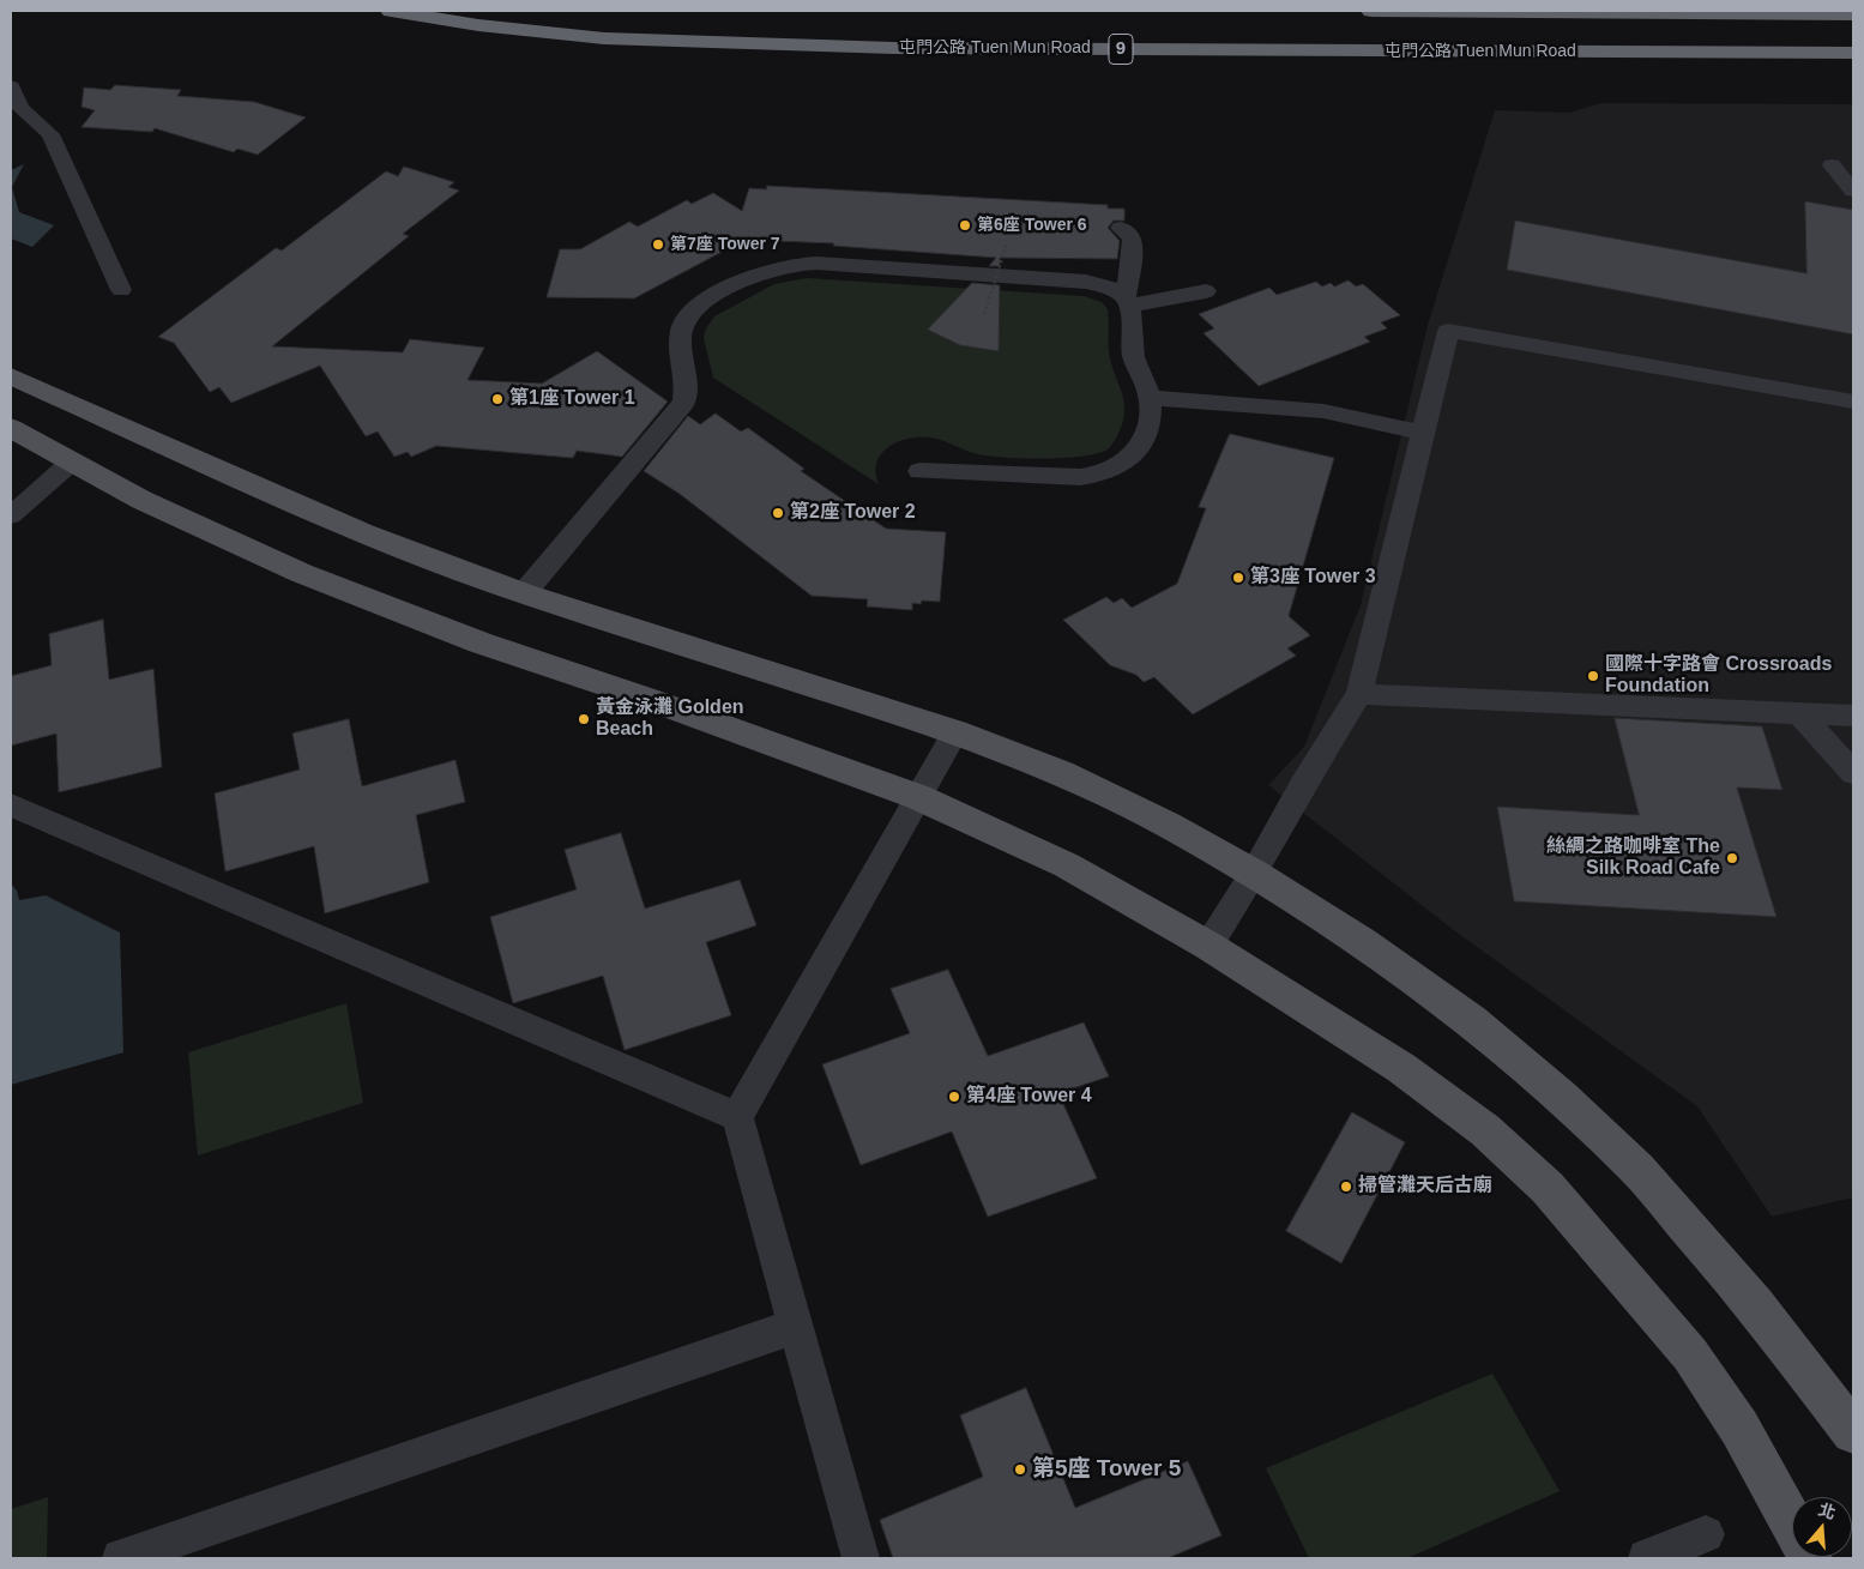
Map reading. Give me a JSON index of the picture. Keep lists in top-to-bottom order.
{
  "streets": {
    "highway": ["屯門公路 Tuen Mun Road", "9"]
  },
  "places": [
    "第6座 Tower 6",
    "第7座 Tower 7",
    "第1座 Tower 1",
    "第2座 Tower 2",
    "第3座 Tower 3",
    "國際十字路會 Crossroads Foundation",
    "黃金泳灘 Golden Beach",
    "絲綢之路咖啡室 The Silk Road Cafe",
    "第4座 Tower 4",
    "掃管灘天后古廟",
    "第5座 Tower 5"
  ],
  "north": "top"
}
